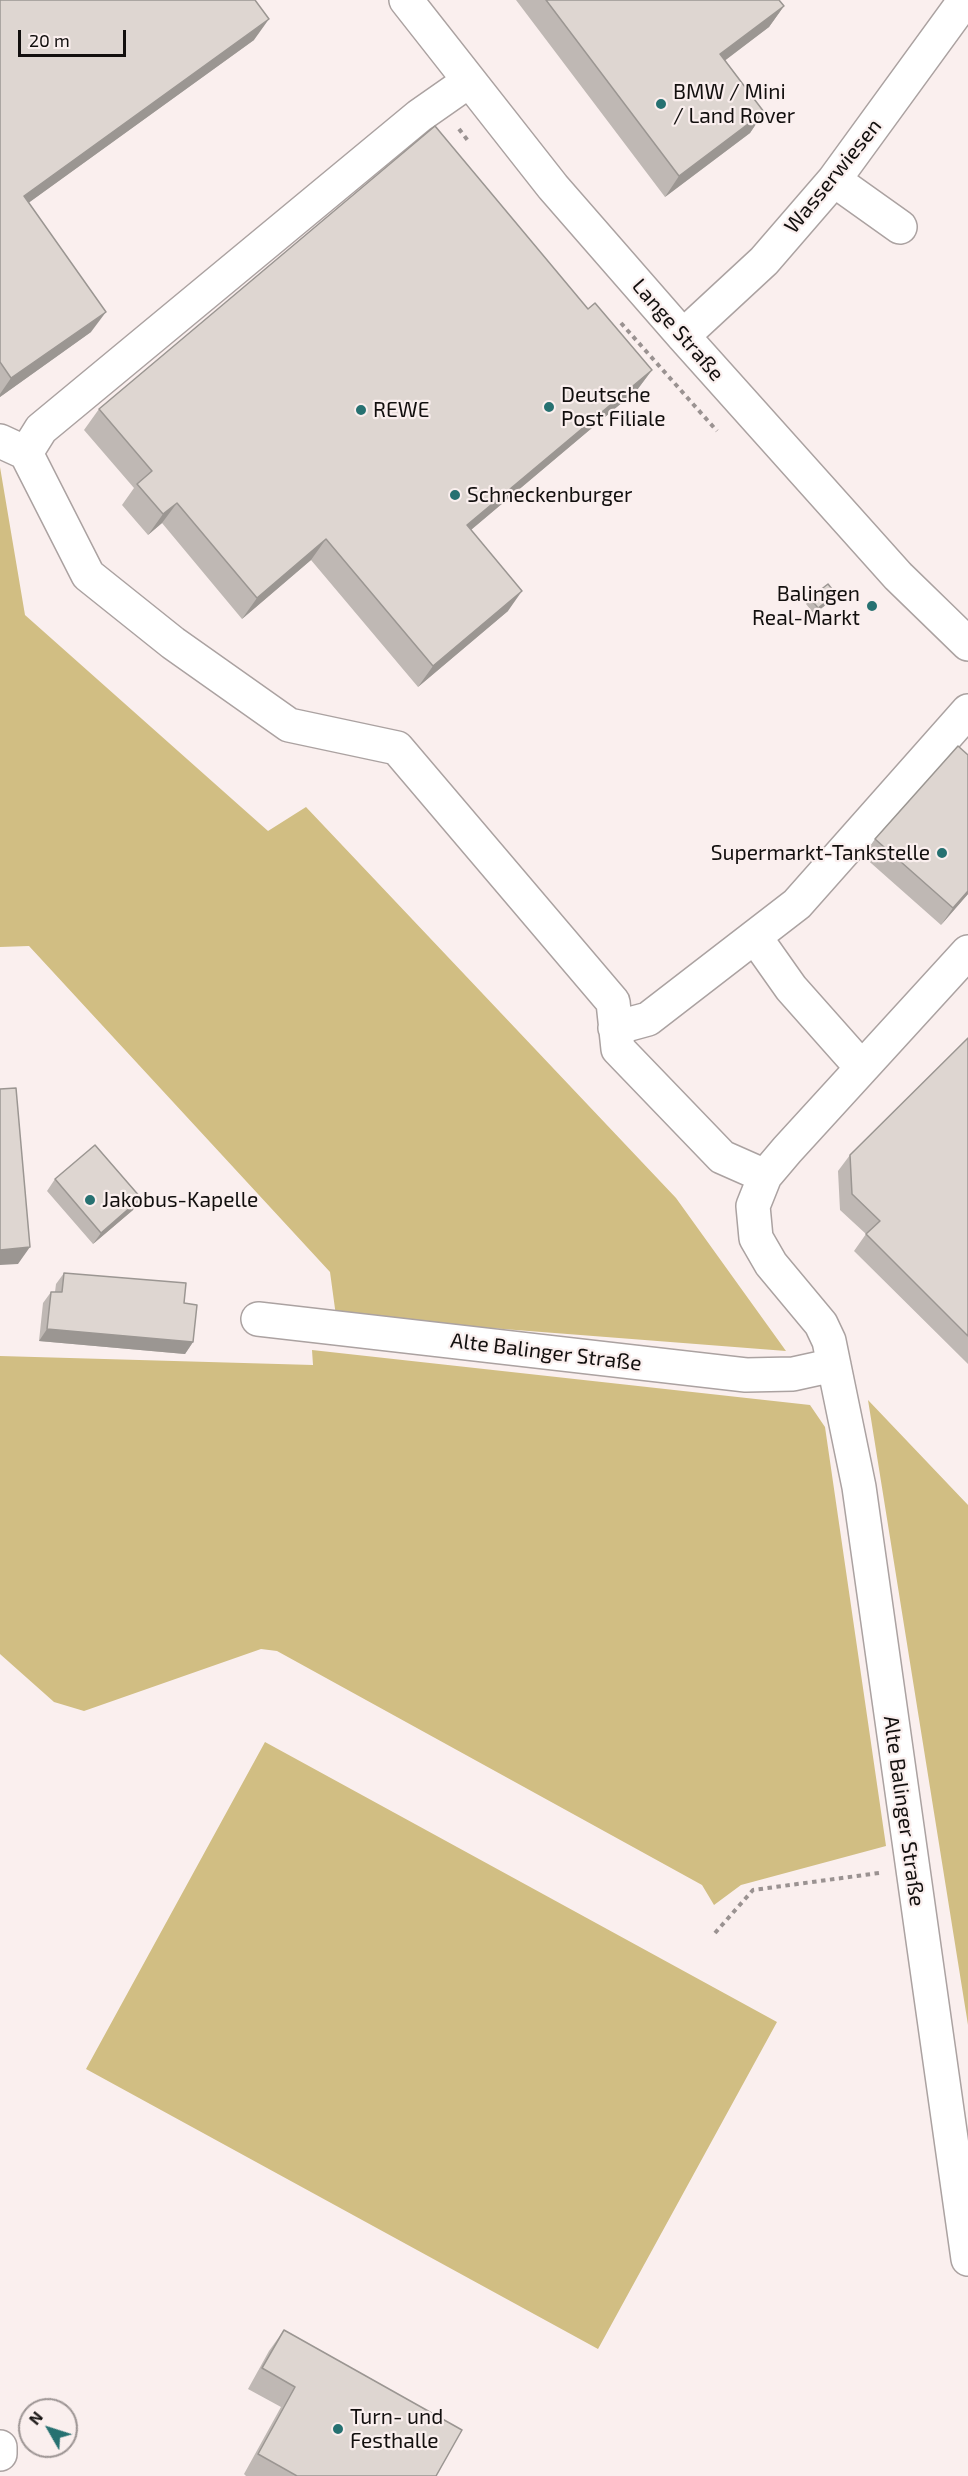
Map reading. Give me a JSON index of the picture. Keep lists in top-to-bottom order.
{
  "streets": {
    "street": ["Wasserwiesen", "Lange Straße", "Alte Balinger Straße"]
  },
  "crossings": [
    ["Wasserwiesen", "Lange Straße"]
  ],
  "places": [
    "BMW / Mini / Land Rover",
    "Deutsche Post Filiale",
    "REWE",
    "Schneckenburger",
    "Balingen Real-Markt",
    "Supermarkt-Tankstelle",
    "Jakobus-Kapelle",
    "Turn- und Festhalle"
  ],
  "scale_bar": "20 m",
  "north": "top left"
}
